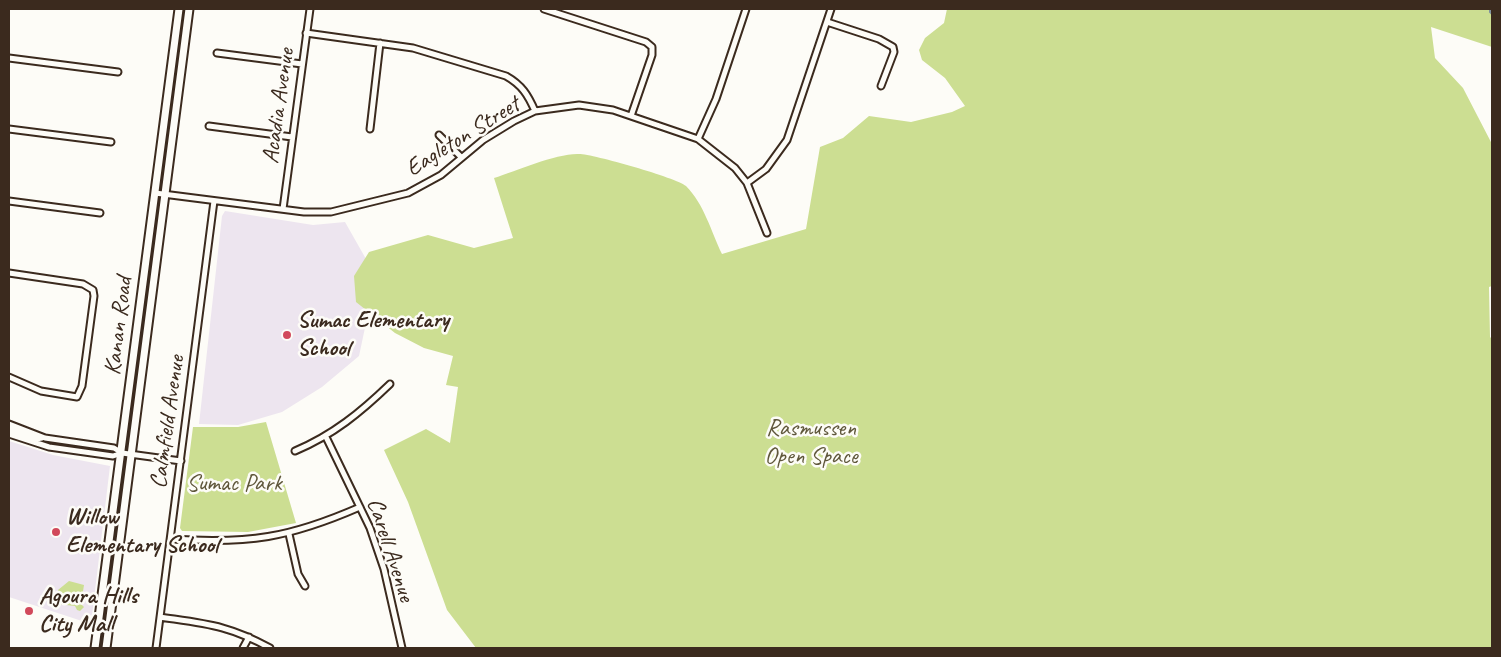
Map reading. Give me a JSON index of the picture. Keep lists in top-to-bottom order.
{
  "streets": {
    "main road": ["Kanan Road"],
    "street": [
      "Acadia Avenue",
      "Eagleton Street",
      "Calmfield Avenue",
      "Carell Avenue"
    ]
  },
  "crossings": [
    ["Acadia Avenue", "Eagleton Street"],
    ["Eagleton Street", "Kanan Road"],
    ["Eagleton Street", "Calmfield Avenue"]
  ],
  "parks": ["Rasmussen Open Space", "Sumac Park"],
  "places": ["Sumac Elementary School", "Willow Elementary School", "Agoura Hills City Mall"]
}
